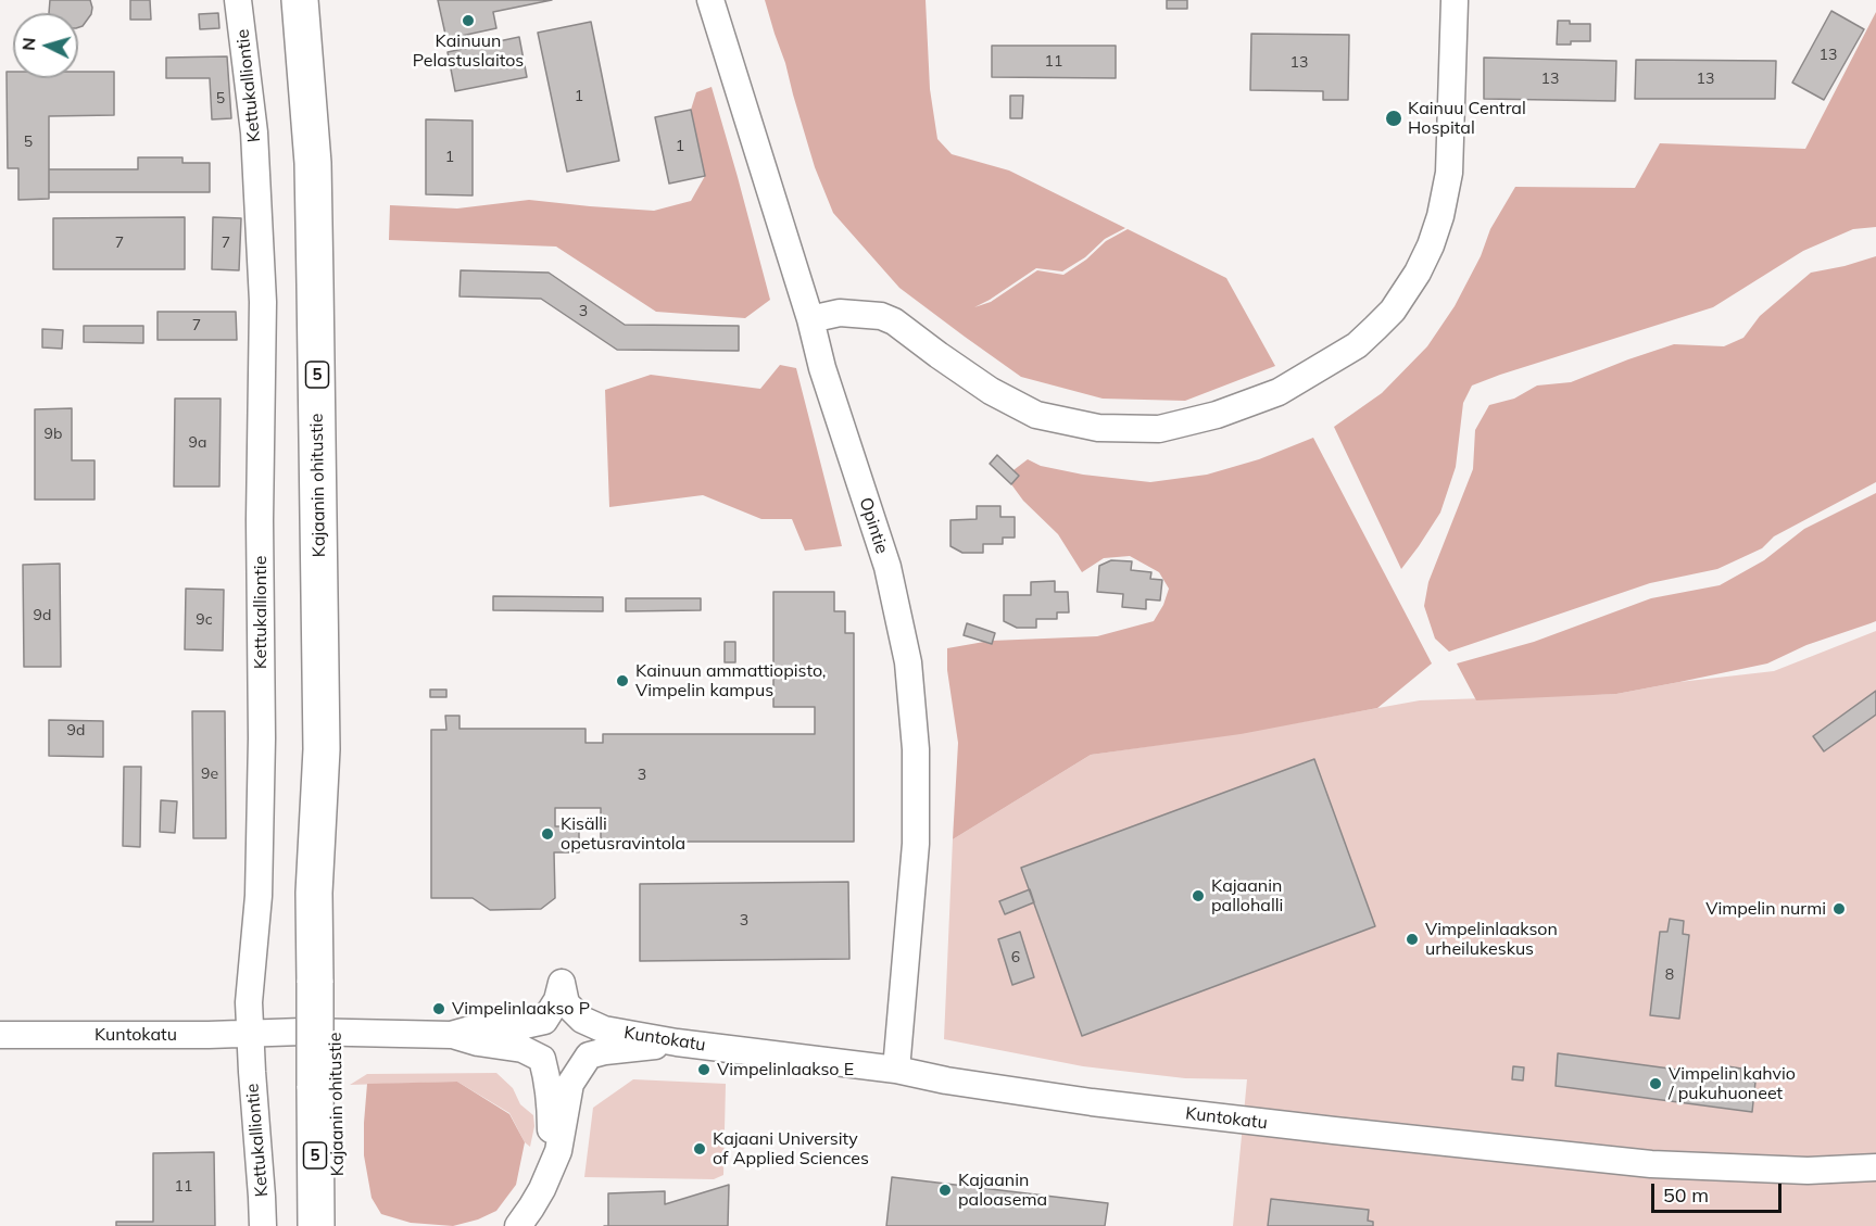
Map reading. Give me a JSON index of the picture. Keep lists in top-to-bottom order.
{
  "streets": {
    "highway": ["5", "Kajaanin ohitustie"],
    "street": ["Kettukalliontie", "Opintie", "Kuntokatu"]
  },
  "crossings": [
    ["Kettukalliontie", "Kuntokatu"],
    ["Opintie", "Kuntokatu"]
  ],
  "places": [
    "Kainuun Pelastuslaitos",
    "Kainuu Central Hospital",
    "Kainuun ammattiopisto, Vimpelin kampus",
    "Kisälli opetusravintola",
    "Kajaanin pallohalli",
    "Vimpelin nurmi",
    "Vimpelinlaakson urheilukeskus",
    "Vimpelinlaakso P",
    "Vimpelinlaakso E",
    "Vimpelin kahvio / pukuhuoneet",
    "Kajaani University of Applied Sciences",
    "Kajaanin paloasema"
  ],
  "house_numbers": [
    "13",
    "11",
    "13",
    "13",
    "13",
    "1",
    "5",
    "5",
    "1",
    "1",
    "7",
    "7",
    "3",
    "7",
    "9b",
    "9a",
    "9d",
    "9c",
    "9d",
    "9e",
    "3",
    "3",
    "6",
    "8",
    "11"
  ],
  "scale_bar": "50 m",
  "north": "left"
}
